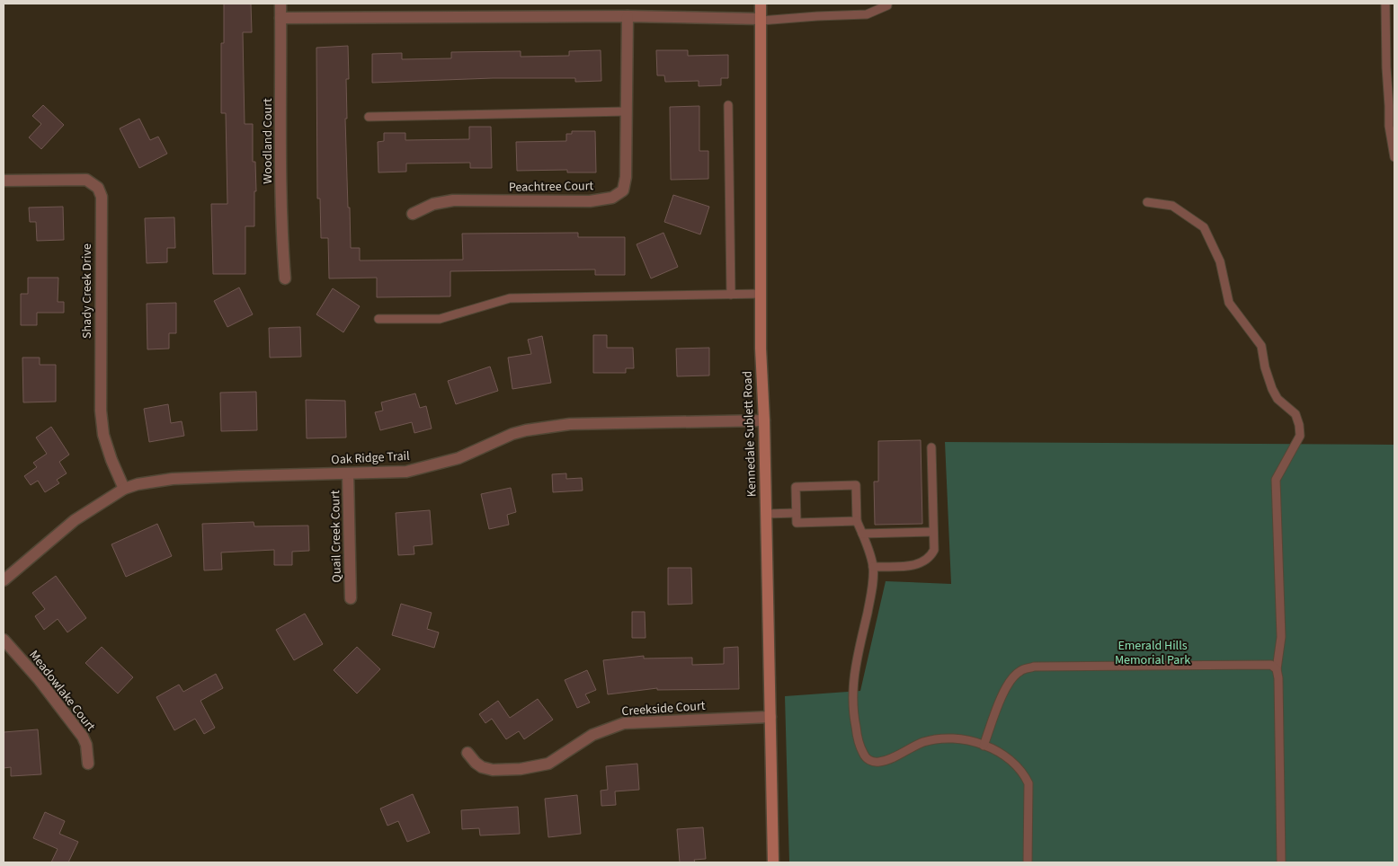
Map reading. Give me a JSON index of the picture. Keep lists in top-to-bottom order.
{
  "streets": {
    "main road": ["Kennedale Sublett Road"],
    "street": [
      "Woodland Court",
      "Peachtree Court",
      "Shady Creek Drive",
      "Oak Ridge Trail",
      "Quail Creek Court",
      "Meadowlake Court",
      "Creekside Court"
    ]
  },
  "crossings": [
    ["Shady Creek Drive", "Oak Ridge Trail"],
    ["Kennedale Sublett Road", "Oak Ridge Trail"],
    ["Kennedale Sublett Road", "Creekside Court"],
    ["Oak Ridge Trail", "Quail Creek Court"]
  ],
  "parks": ["Emerald Hills Memorial Park"]
}
